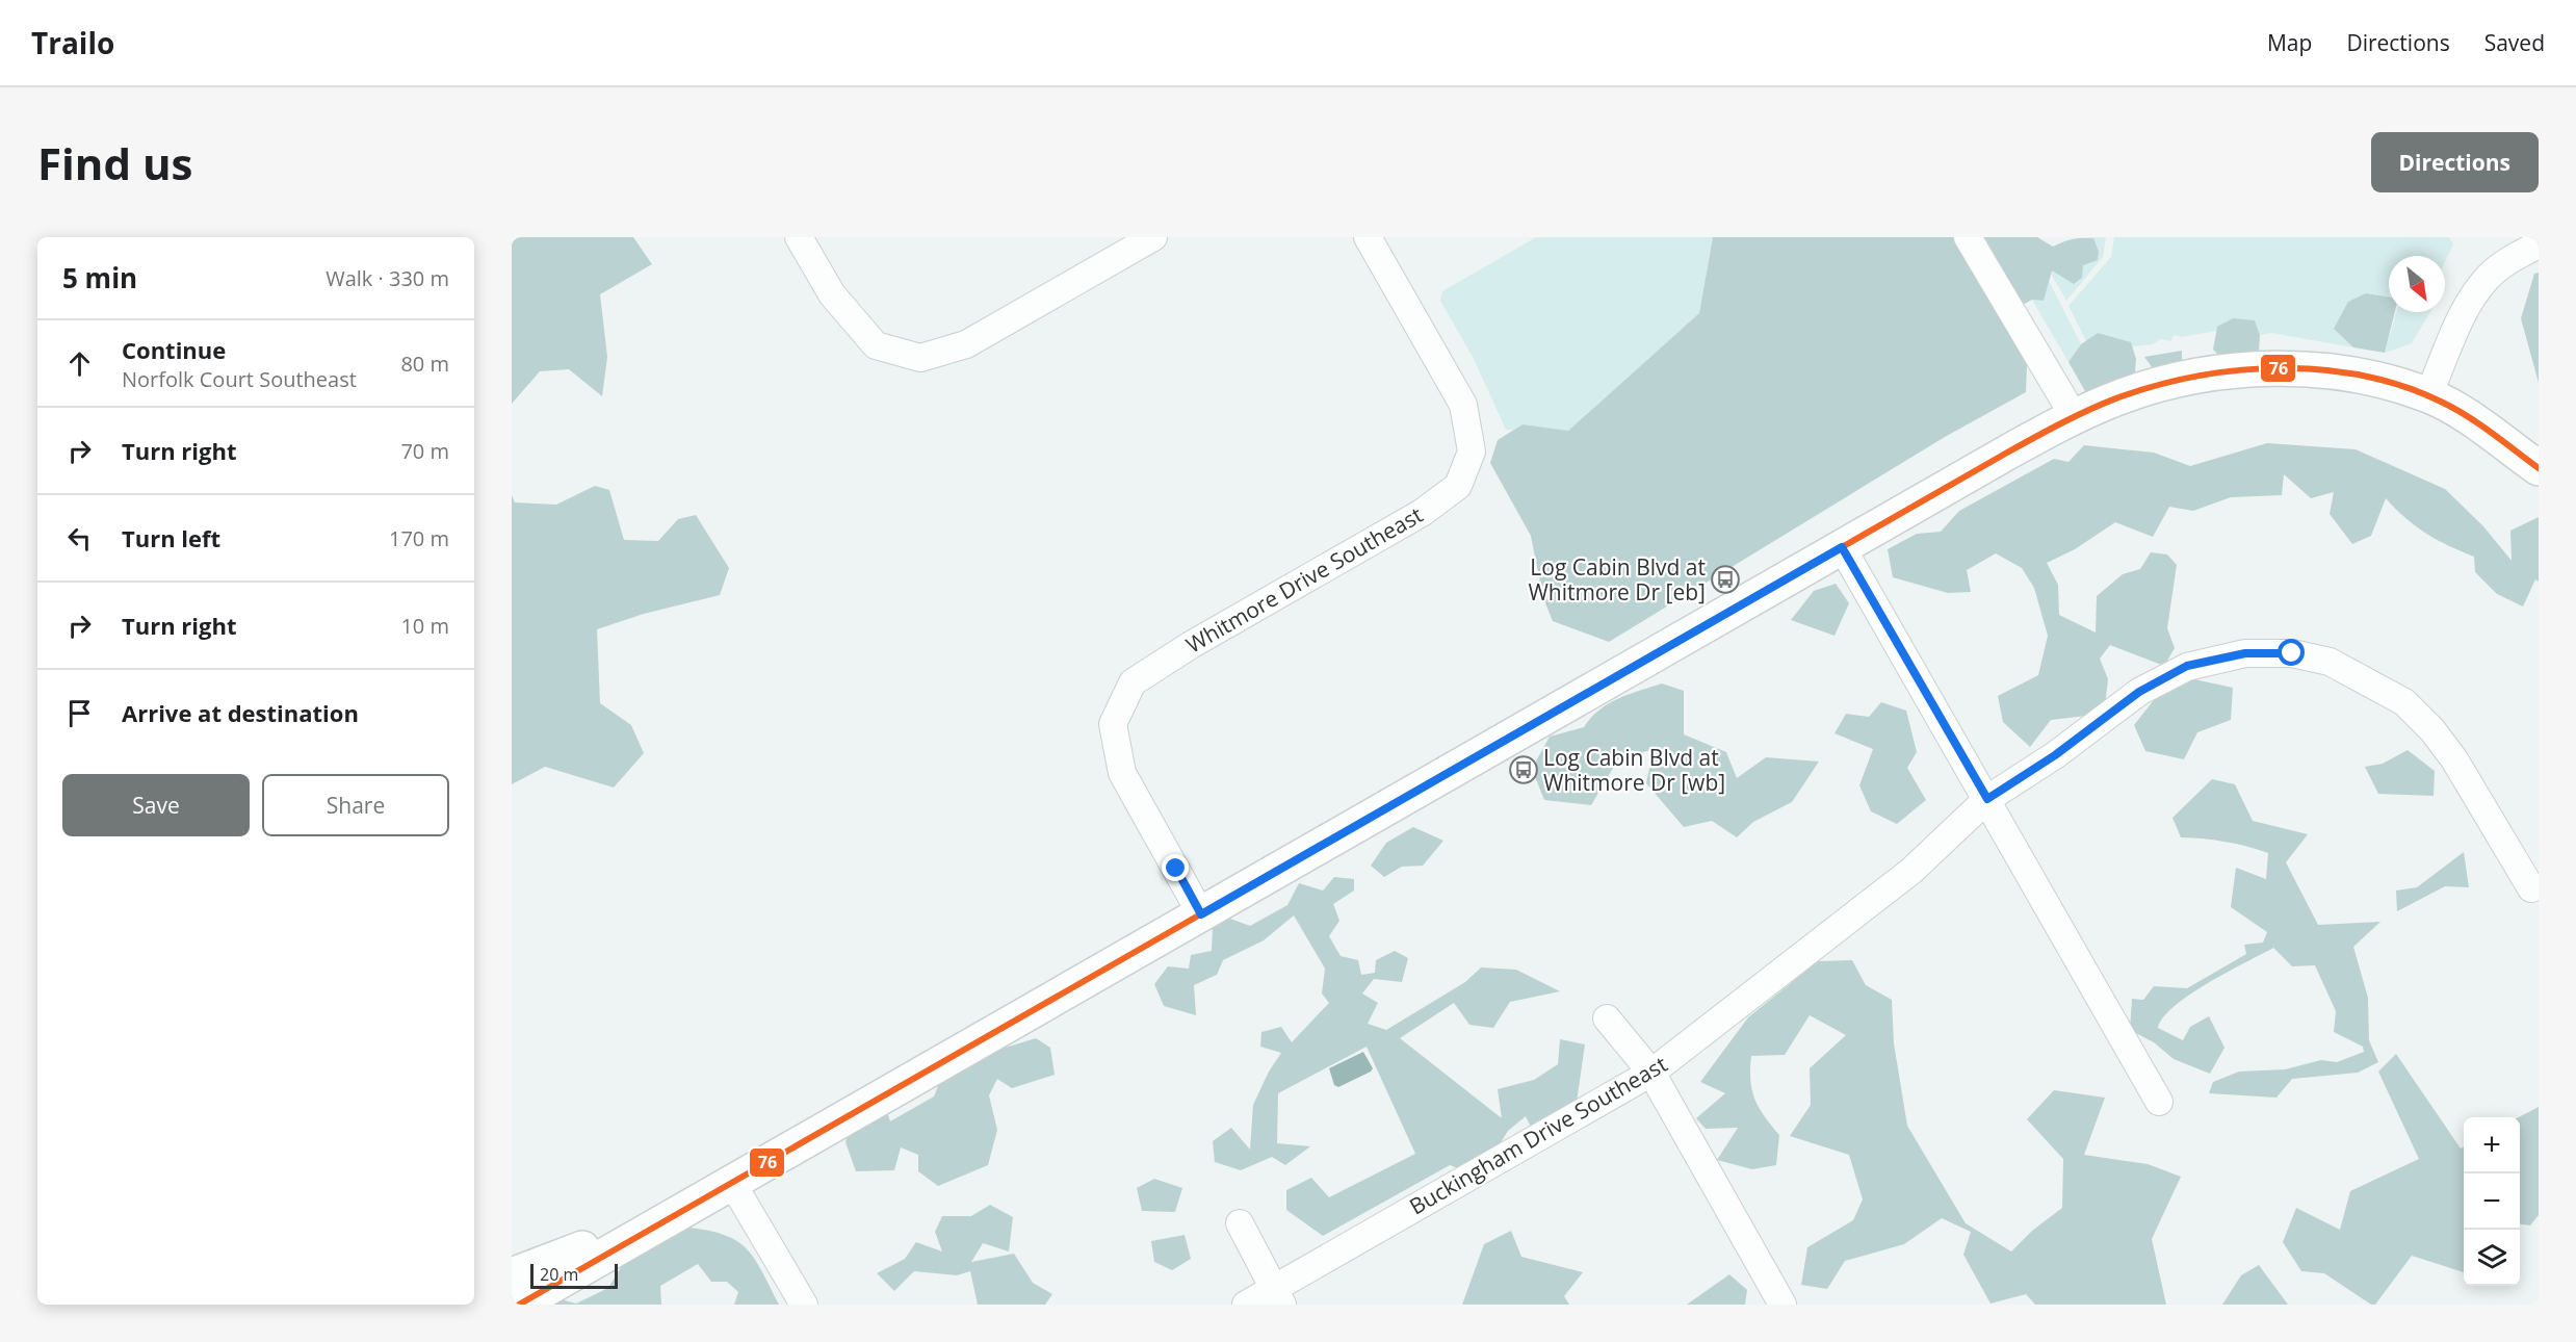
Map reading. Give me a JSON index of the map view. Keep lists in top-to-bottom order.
{
  "streets": {
    "street": ["Whitmore Drive Southeast", "Buckingham Drive Southeast"]
  },
  "places": {
    "bus stop": ["Log Cabin Blvd at Whitmore Dr [eb]", "Log Cabin Blvd at Whitmore Dr [wb]"]
  },
  "lines": ["transit line 76"],
  "scale_bar": "20 m",
  "north": "bottom right",
  "page": {
    "header": "Trailo",
    "nav": ["Map", "Directions", "Saved"],
    "buttons": [
      "Directions",
      ["Save", "Share"]
    ],
    "title": "Find us",
    "heading": ["5 min", "Walk · 330 m"],
    "list": [
      ["Continue", "Norfolk Court Southeast", "80 m"],
      ["Turn right", "70 m"],
      ["Turn left", "170 m"],
      ["Turn right", "10 m"],
      "Arrive at destination"
    ],
    "map_buttons": ["+", "−"],
    "scale": "20 m"
  }
}
